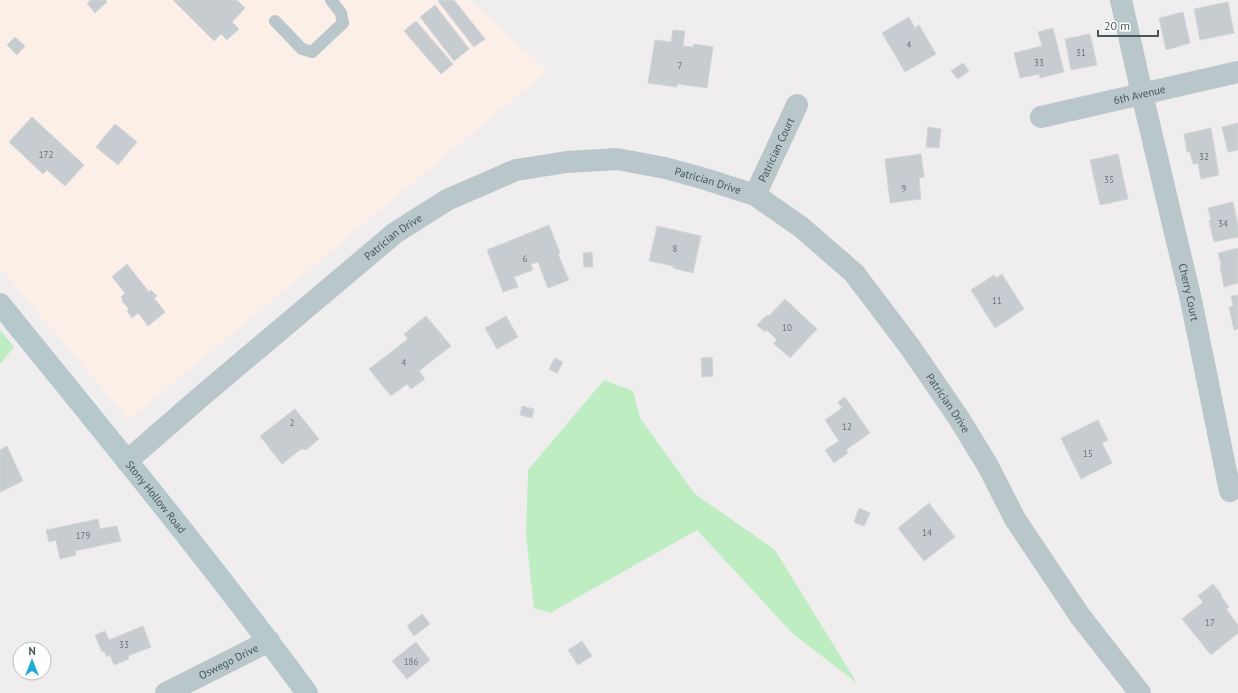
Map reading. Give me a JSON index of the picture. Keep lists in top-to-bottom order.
{
  "streets": {
    "street": [
      "6th Avenue",
      "Patrician Court",
      "Patrician Drive",
      "Cherry Court",
      "Stony Hollow Road",
      "Oswego Drive"
    ]
  },
  "crossings": [
    ["6th Avenue", "Cherry Court"],
    ["Patrician Court", "Patrician Drive"],
    ["Patrician Drive", "Stony Hollow Road"],
    ["Stony Hollow Road", "Oswego Drive"]
  ],
  "house_numbers": [
    "4",
    "31",
    "33",
    "7",
    "172",
    "32",
    "35",
    "9",
    "34",
    "8",
    "6",
    "11",
    "10",
    "4",
    "2",
    "12",
    "15",
    "14",
    "179",
    "17",
    "33",
    "186"
  ],
  "scale_bar": "20 m",
  "north": "top"
}
